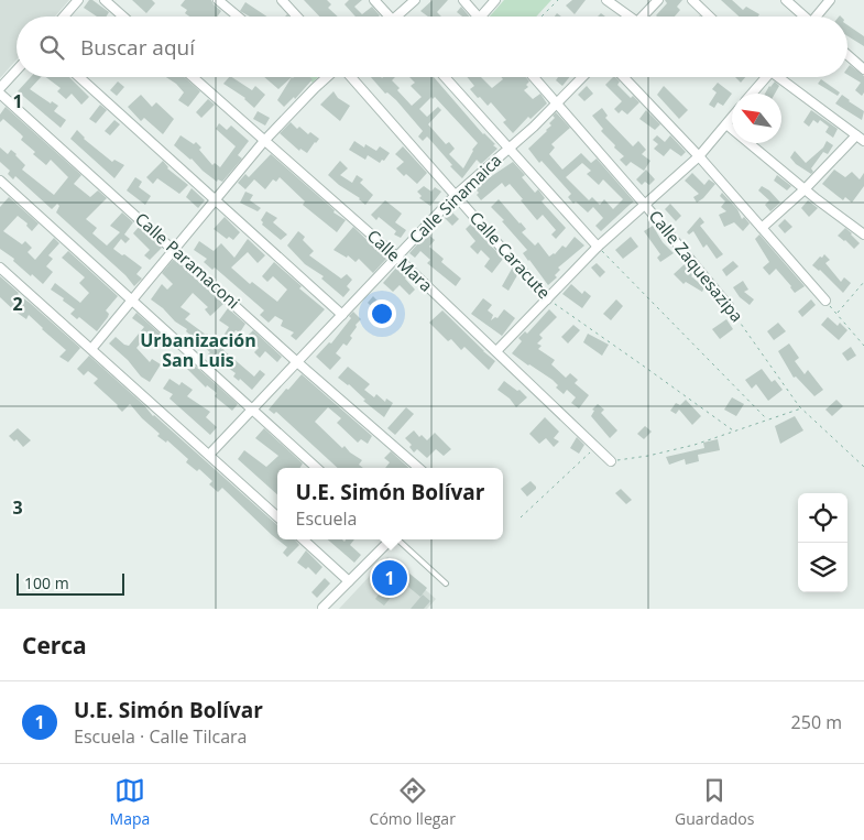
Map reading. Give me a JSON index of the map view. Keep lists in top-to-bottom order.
{
  "streets": {
    "street": [
      "Calle Sinamaica",
      "Calle Caracute",
      "Calle Paramaconi",
      "Calle Mara",
      "Calle Zaquesazipa"
    ]
  },
  "crossings": [
    ["Calle Sinamaica", "Calle Caracute"],
    ["Calle Sinamaica", "Calle Paramaconi"],
    ["Calle Sinamaica", "Calle Mara"],
    ["Calle Sinamaica", "Calle Zaquesazipa"]
  ],
  "districts": ["Urbanización San Luis"],
  "scale_bar": "100 m",
  "north": "top left",
  "page": {
    "search": "Buscar aquí",
    "popup": ["U.E. Simón Bolívar", "Escuela"],
    "pins": "1",
    "scale": "100 m",
    "heading": "Cerca",
    "list": [
      {
        "mark": "1",
        "name": "U.E. Simón Bolívar",
        "note": "Escuela · Calle Tilcara",
        "value": "250 m"
      }
    ],
    "nav": ["Mapa", "Cómo llegar", "Guardados"]
  },
  "grid": {
    "rows": ["1", "2", "3"]
  }
}
